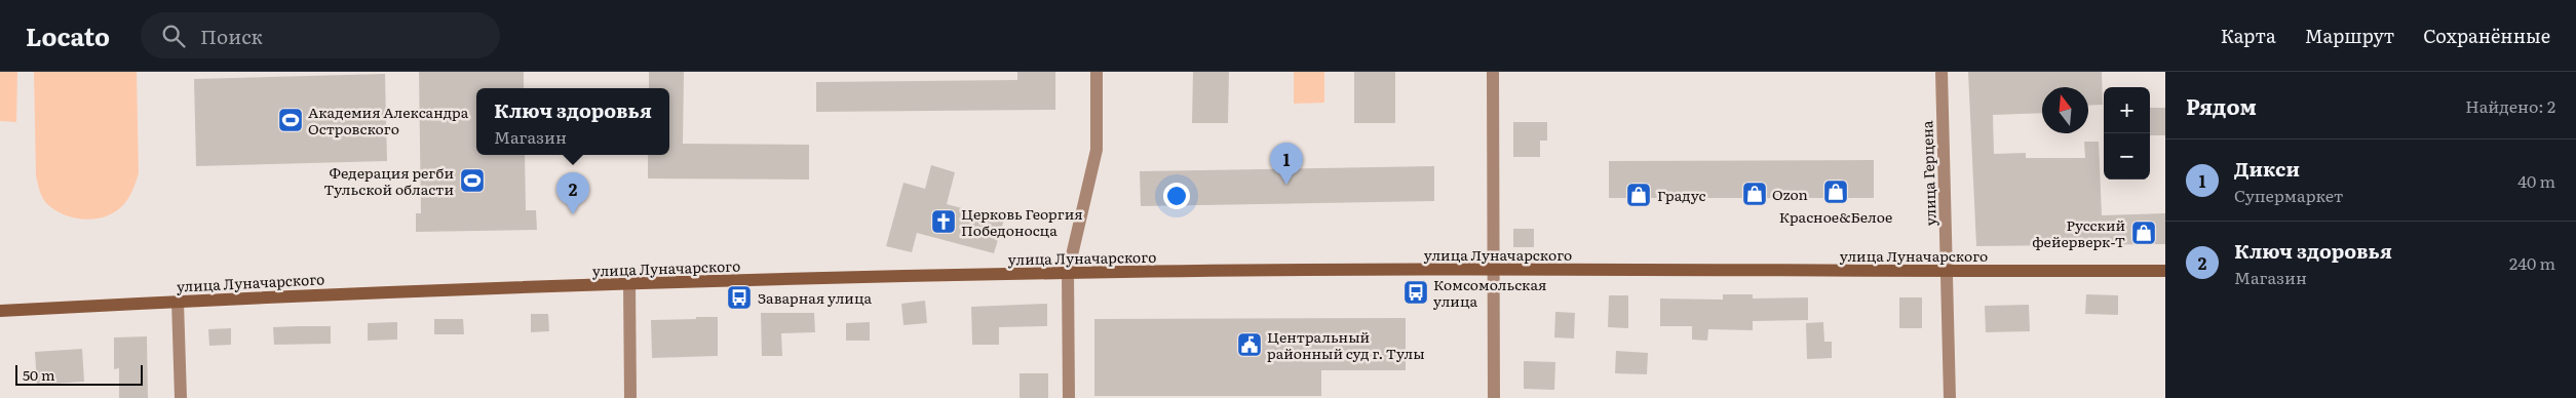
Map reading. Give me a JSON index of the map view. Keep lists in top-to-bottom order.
{
  "streets": {
    "main road": ["улица Луначарского"],
    "street": ["улица Герцена"]
  },
  "crossings": [
    ["улица Герцена", "улица Луначарского"]
  ],
  "places": {
    "sports": ["Академия Александра Островского", "Федерация регби Тульской области"],
    "shop": [
      "Красное&Белое",
      "Ozon",
      "Градус",
      "Русский фейерверк-Т"
    ],
    "church": ["Церковь Георгия Победоносца"],
    "bus stop": ["Комсомольская улица", "Заварная улица"],
    "public building": ["Центральный районный суд г. Тулы"]
  },
  "scale_bar": "50 m",
  "north": "top",
  "page": {
    "header": "Locato",
    "search": "Поиск",
    "nav": ["Карта", "Маршрут", "Сохранённые"],
    "heading": ["Рядом", "Найдено: 2"],
    "map_buttons": ["+", "−"],
    "popup": ["Ключ здоровья", "Магазин"],
    "list": [
      {
        "mark": "1",
        "name": "Дикси",
        "note": "Супермаркет",
        "value": "40 m"
      },
      {
        "mark": "2",
        "name": "Ключ здоровья",
        "note": "Магазин",
        "value": "240 m"
      }
    ],
    "pins": ["1", "2"],
    "scale": "50 m"
  }
}
